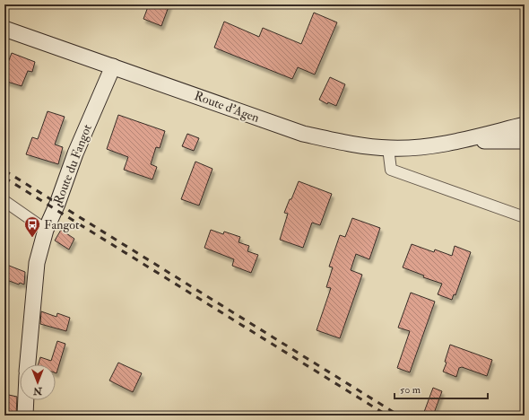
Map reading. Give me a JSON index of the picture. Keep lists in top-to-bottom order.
{
  "streets": {
    "main road": ["Route d'Agen", "Route du Fangot"]
  },
  "crossings": [
    ["Route d'Agen", "Route du Fangot"]
  ],
  "places": {
    "bus stop": ["Fangot"]
  },
  "scale_bar": "50 m",
  "north": "bottom"
}
